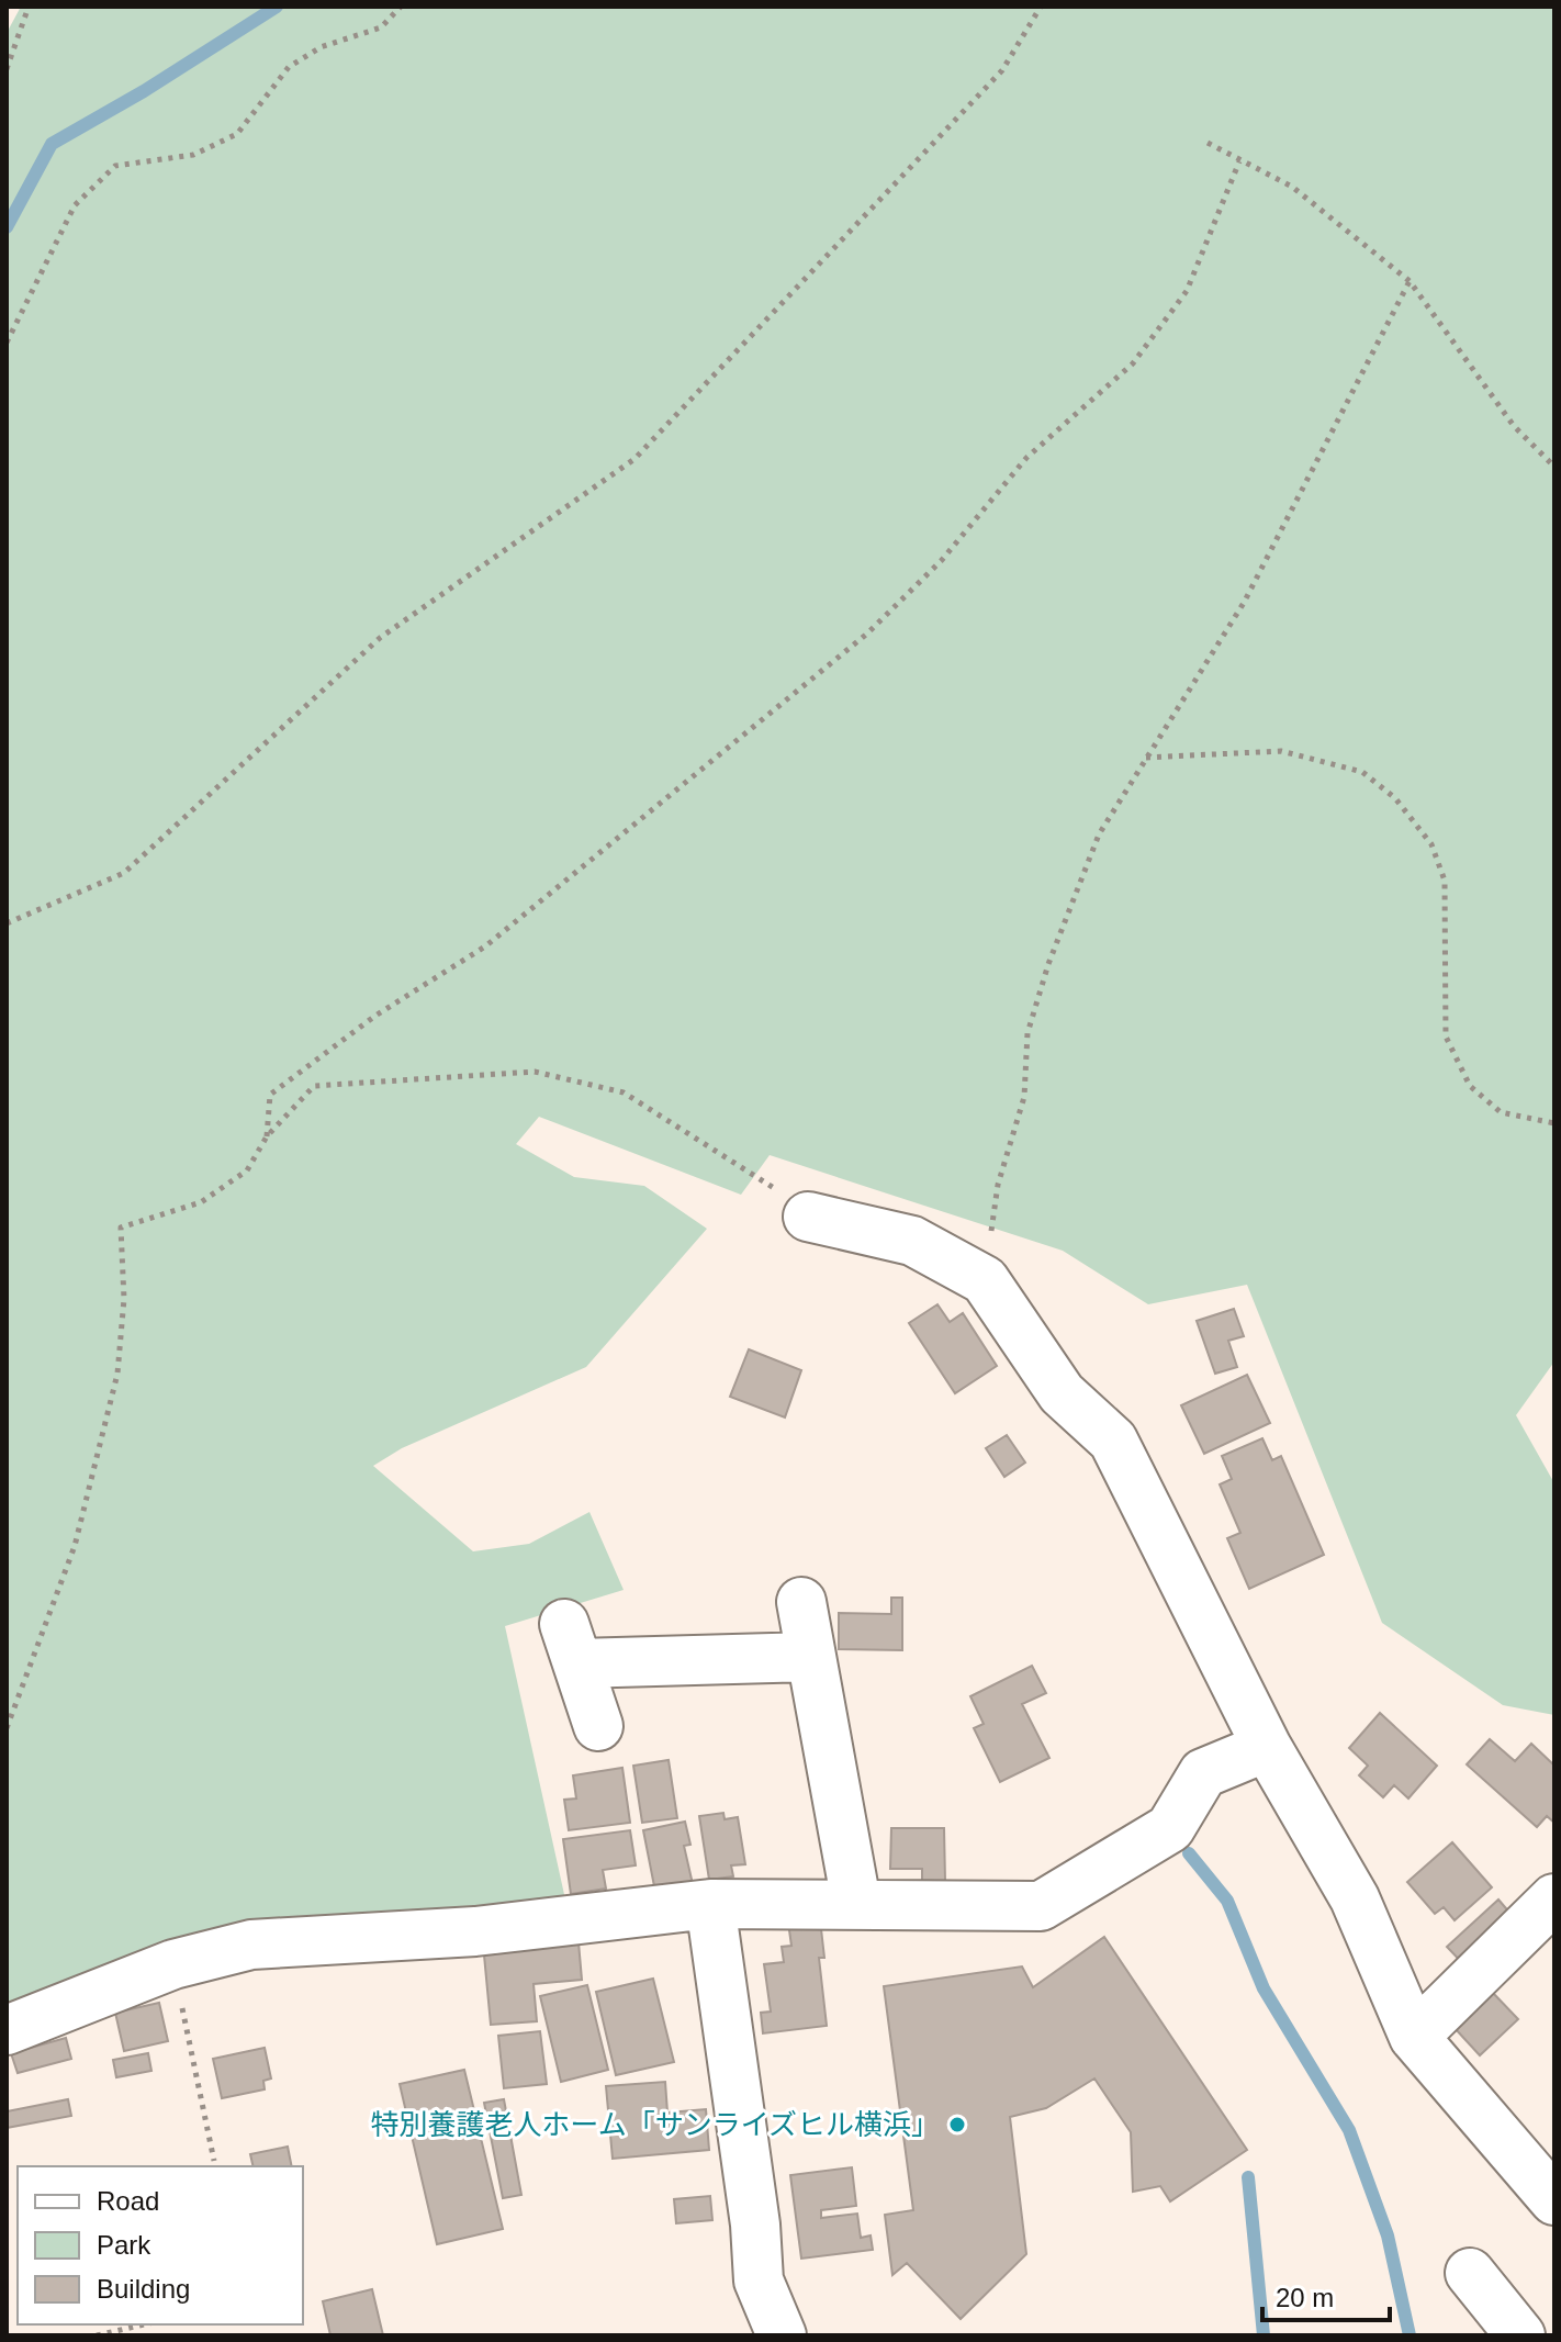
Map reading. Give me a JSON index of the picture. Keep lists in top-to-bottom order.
{
  "places": ["特別養護老人ホーム「サンライズヒル横浜」"],
  "legend": ["Road", "Park", "Building"],
  "scale_bar": "20 m"
}
